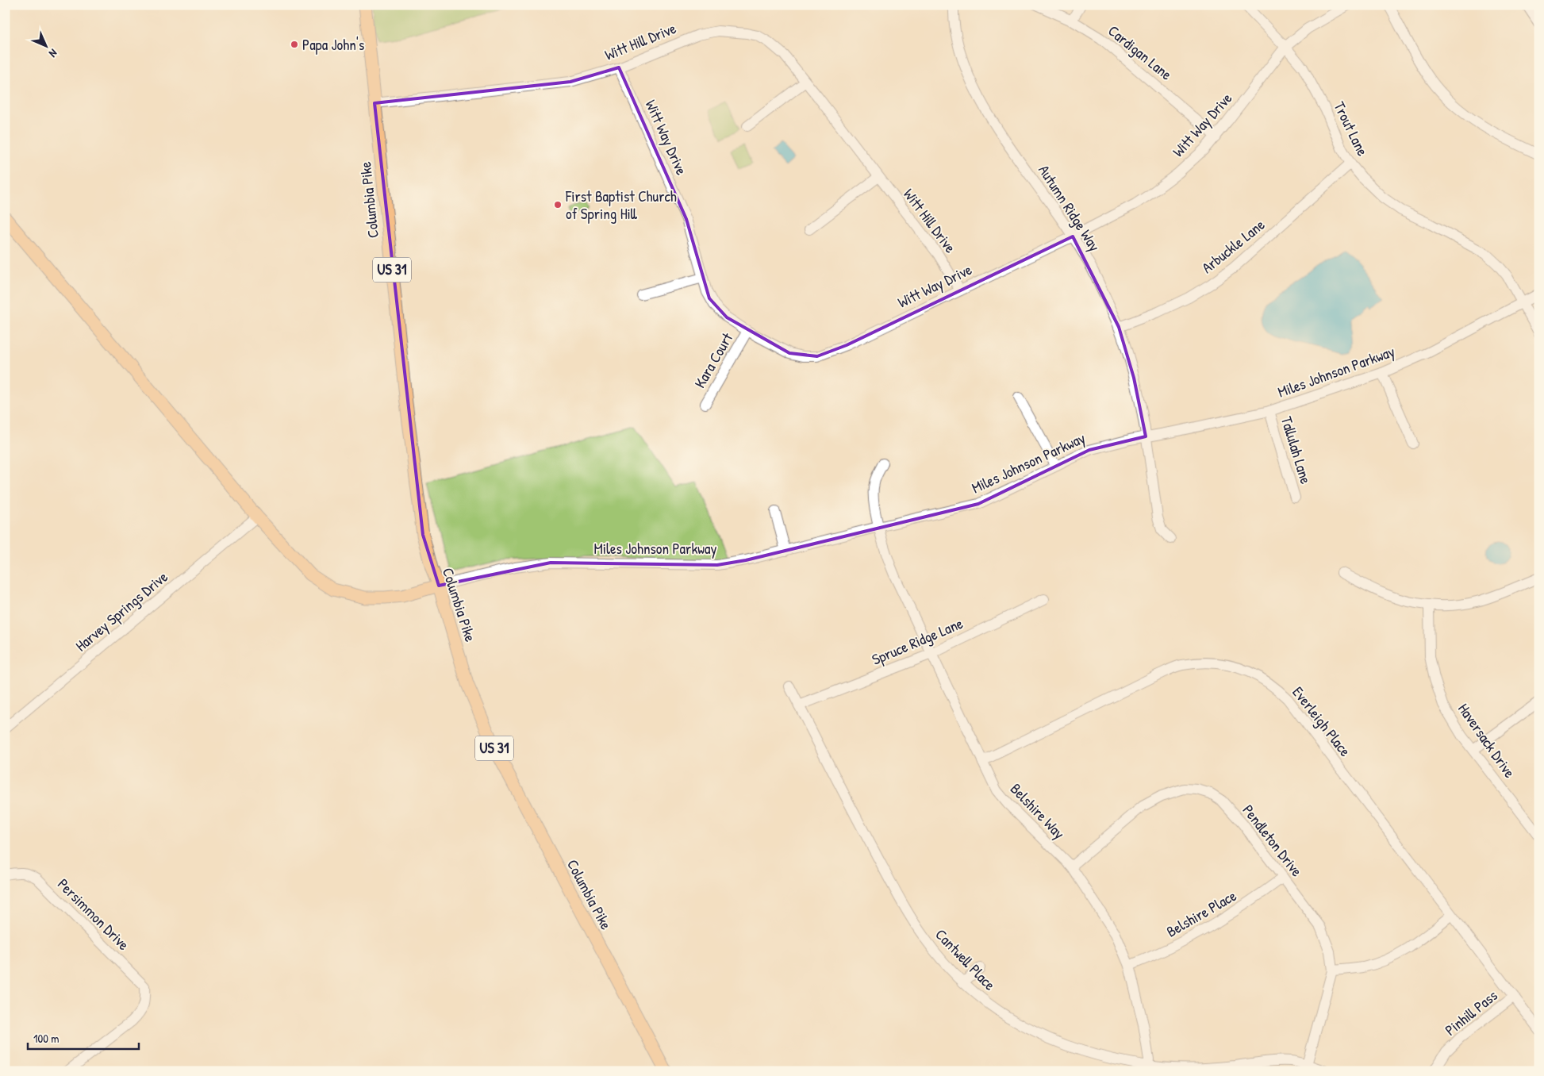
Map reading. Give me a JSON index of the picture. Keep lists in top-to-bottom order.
{
  "streets": {
    "main road": ["Columbia Pike", "US 31"],
    "street": [
      "Witt Hill Drive",
      "Cardigan Lane",
      "Witt Way Drive",
      "Trout Lane",
      "Autumn Ridge Way",
      "Arbuckle Lane",
      "Kara Court",
      "Miles Johnson Parkway",
      "Tallulah Lane",
      "Harvey Springs Drive",
      "Spruce Ridge Lane",
      "Everleigh Place",
      "Haversack Drive",
      "Belshire Way",
      "Pendleton Drive",
      "Belshire Place",
      "Persimmon Drive",
      "Cantwell Place",
      "Pinhill Pass"
    ]
  },
  "crossings": [
    ["Witt Hill Drive", "Witt Way Drive"],
    ["Witt Hill Drive", "Columbia Pike"],
    ["Witt Hill Drive", "US 31"],
    ["Cardigan Lane", "Witt Way Drive"],
    ["Witt Way Drive", "Trout Lane"],
    ["Witt Way Drive", "Autumn Ridge Way"],
    ["Witt Way Drive", "Kara Court"],
    ["Trout Lane", "Arbuckle Lane"],
    ["Trout Lane", "Miles Johnson Parkway"],
    ["Columbia Pike", "US 31"],
    ["Columbia Pike", "Miles Johnson Parkway"],
    ["Autumn Ridge Way", "Arbuckle Lane"],
    ["Autumn Ridge Way", "Miles Johnson Parkway"],
    ["Miles Johnson Parkway", "Tallulah Lane"],
    ["Miles Johnson Parkway", "Belshire Way"],
    ["Spruce Ridge Lane", "Belshire Way"],
    ["Spruce Ridge Lane", "Cantwell Place"],
    ["Everleigh Place", "Belshire Way"],
    ["Everleigh Place", "Pinhill Pass"],
    ["Belshire Way", "Pendleton Drive"],
    ["Belshire Way", "Belshire Place"],
    ["Belshire Way", "Cantwell Place"],
    ["Pendleton Drive", "Belshire Place"],
    ["Pendleton Drive", "Cantwell Place"]
  ],
  "places": ["Papa John's", "First Baptist Church of Spring Hill"],
  "scale_bar": "100 m",
  "north": "bottom right"
}
